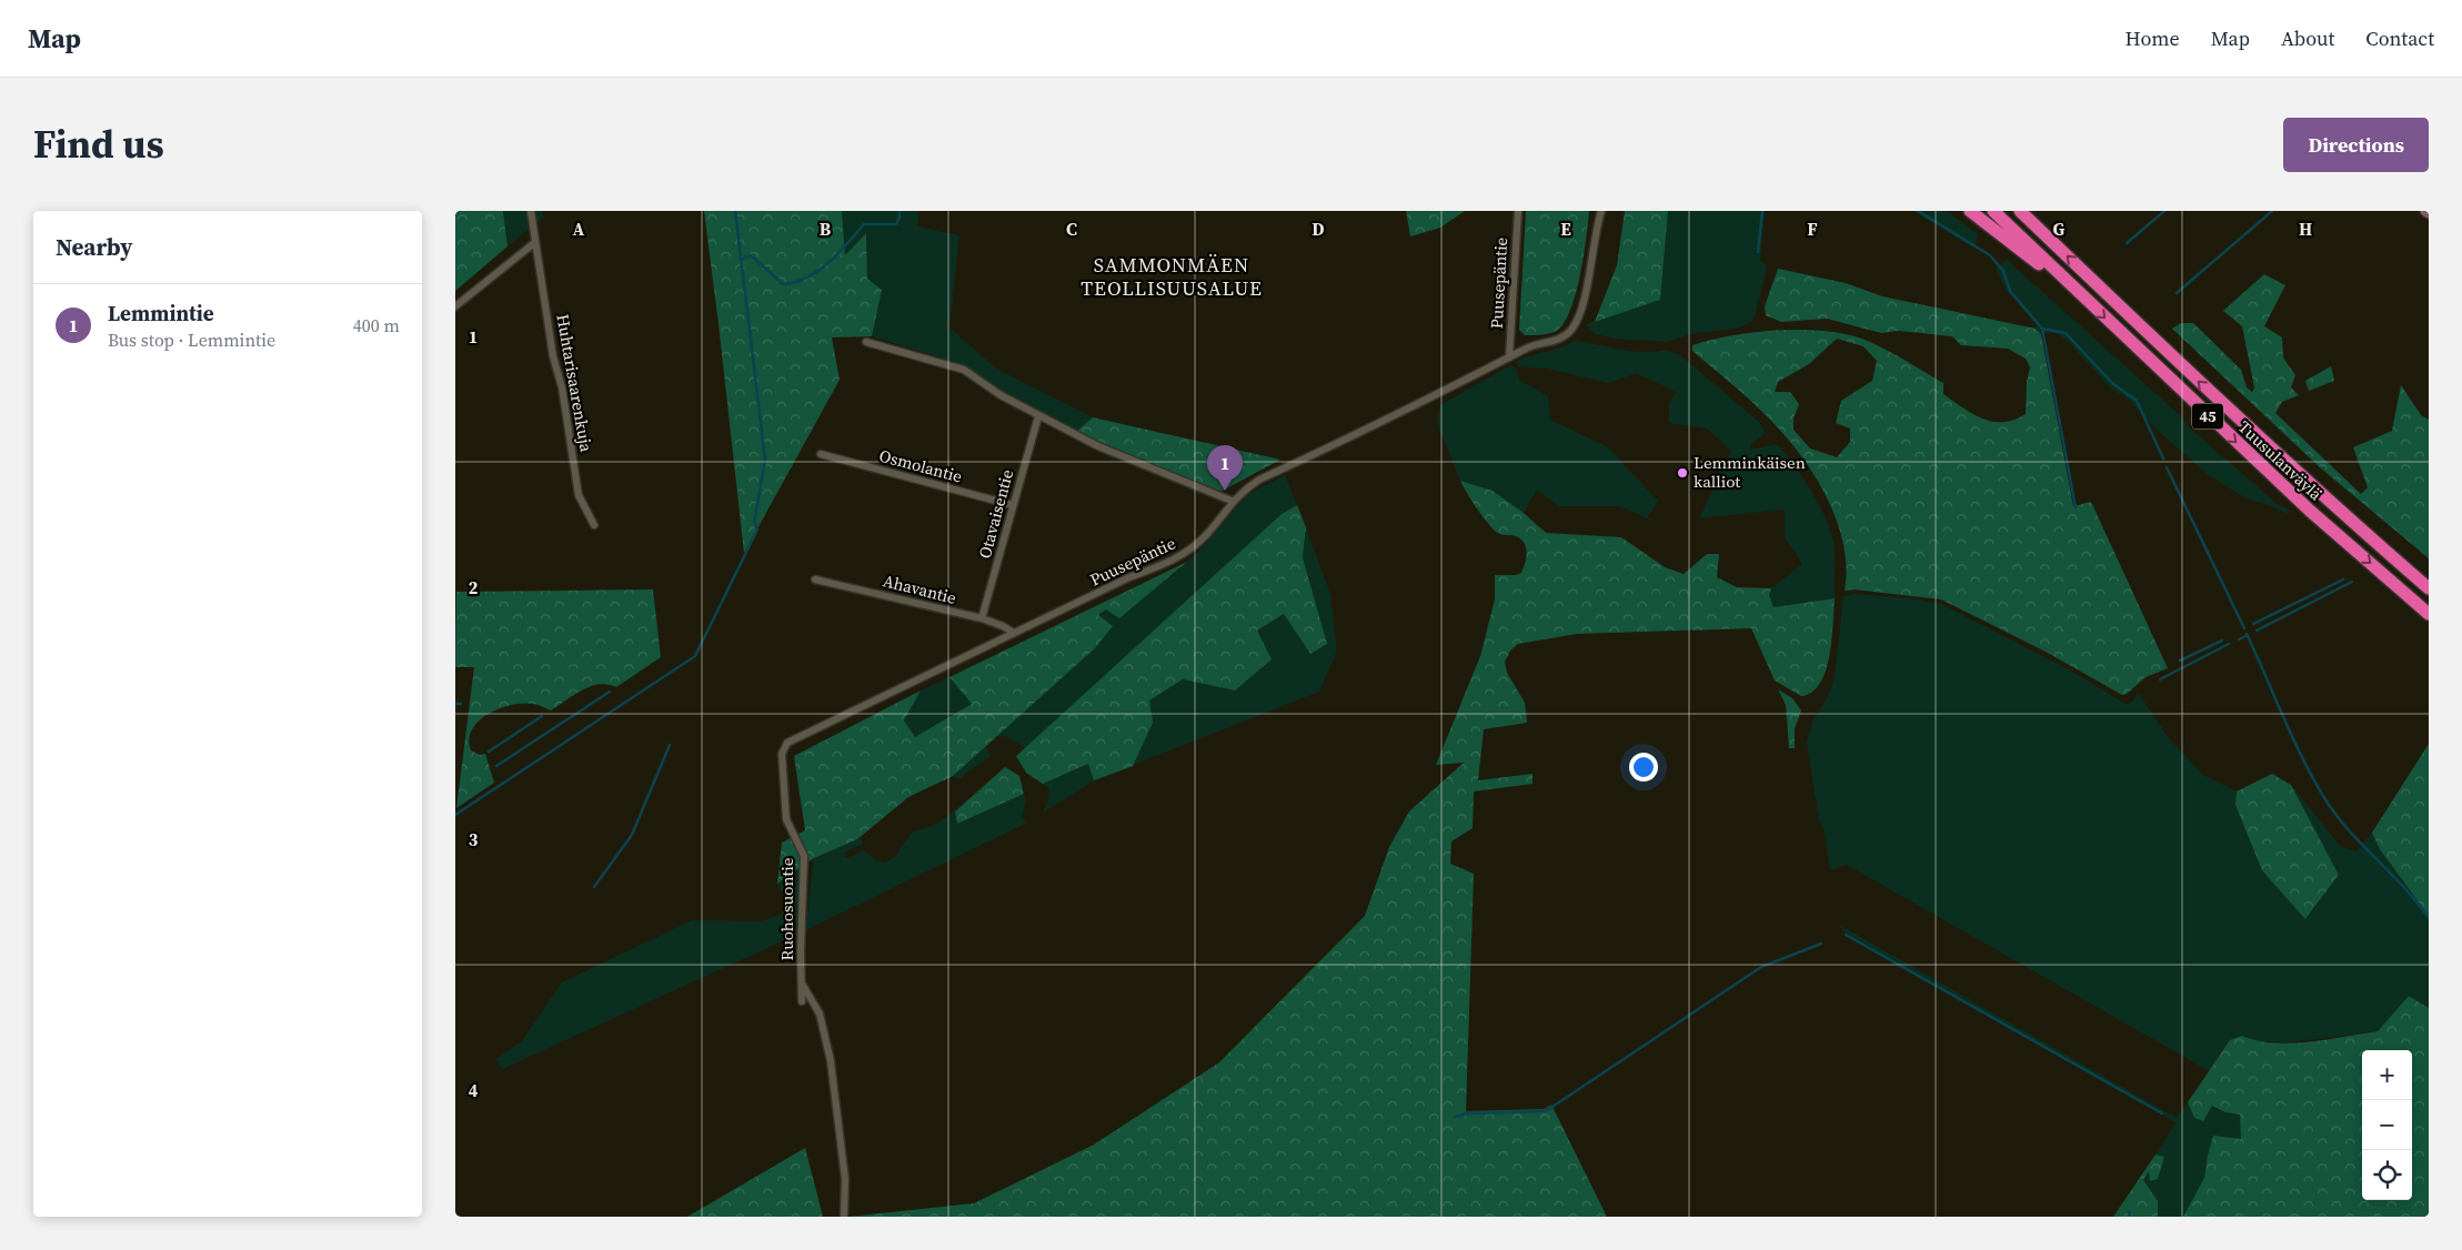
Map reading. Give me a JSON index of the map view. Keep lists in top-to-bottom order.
{
  "streets": {
    "highway": ["45", "Tuusulanväylä"],
    "street": [
      "Puusepäntie",
      "Huhtarisaarenkuja",
      "Osmolantie",
      "Otavaisentie",
      "Ahavantie",
      "Ruohosuontie"
    ]
  },
  "crossings": [
    ["Puusepäntie", "Ahavantie"],
    ["Puusepäntie", "Ruohosuontie"],
    ["Osmolantie", "Otavaisentie"],
    ["Otavaisentie", "Ahavantie"]
  ],
  "districts": ["SAMMONMÄEN TEOLLISUUSALUE"],
  "places": ["Lemminkäisen kalliot"],
  "page": {
    "header": "Map",
    "nav": [
      "Home",
      "Map",
      "About",
      "Contact"
    ],
    "title": "Find us",
    "buttons": "Directions",
    "heading": "Nearby",
    "list": [
      {
        "mark": "1",
        "name": "Lemmintie",
        "note": "Bus stop · Lemmintie",
        "value": "400 m"
      }
    ],
    "pins": "1",
    "map_buttons": ["+", "−"]
  },
  "grid": {
    "columns": [
      "A",
      "B",
      "C",
      "D",
      "E",
      "F",
      "G",
      "H"
    ],
    "rows": [
      "1",
      "2",
      "3",
      "4"
    ]
  }
}
